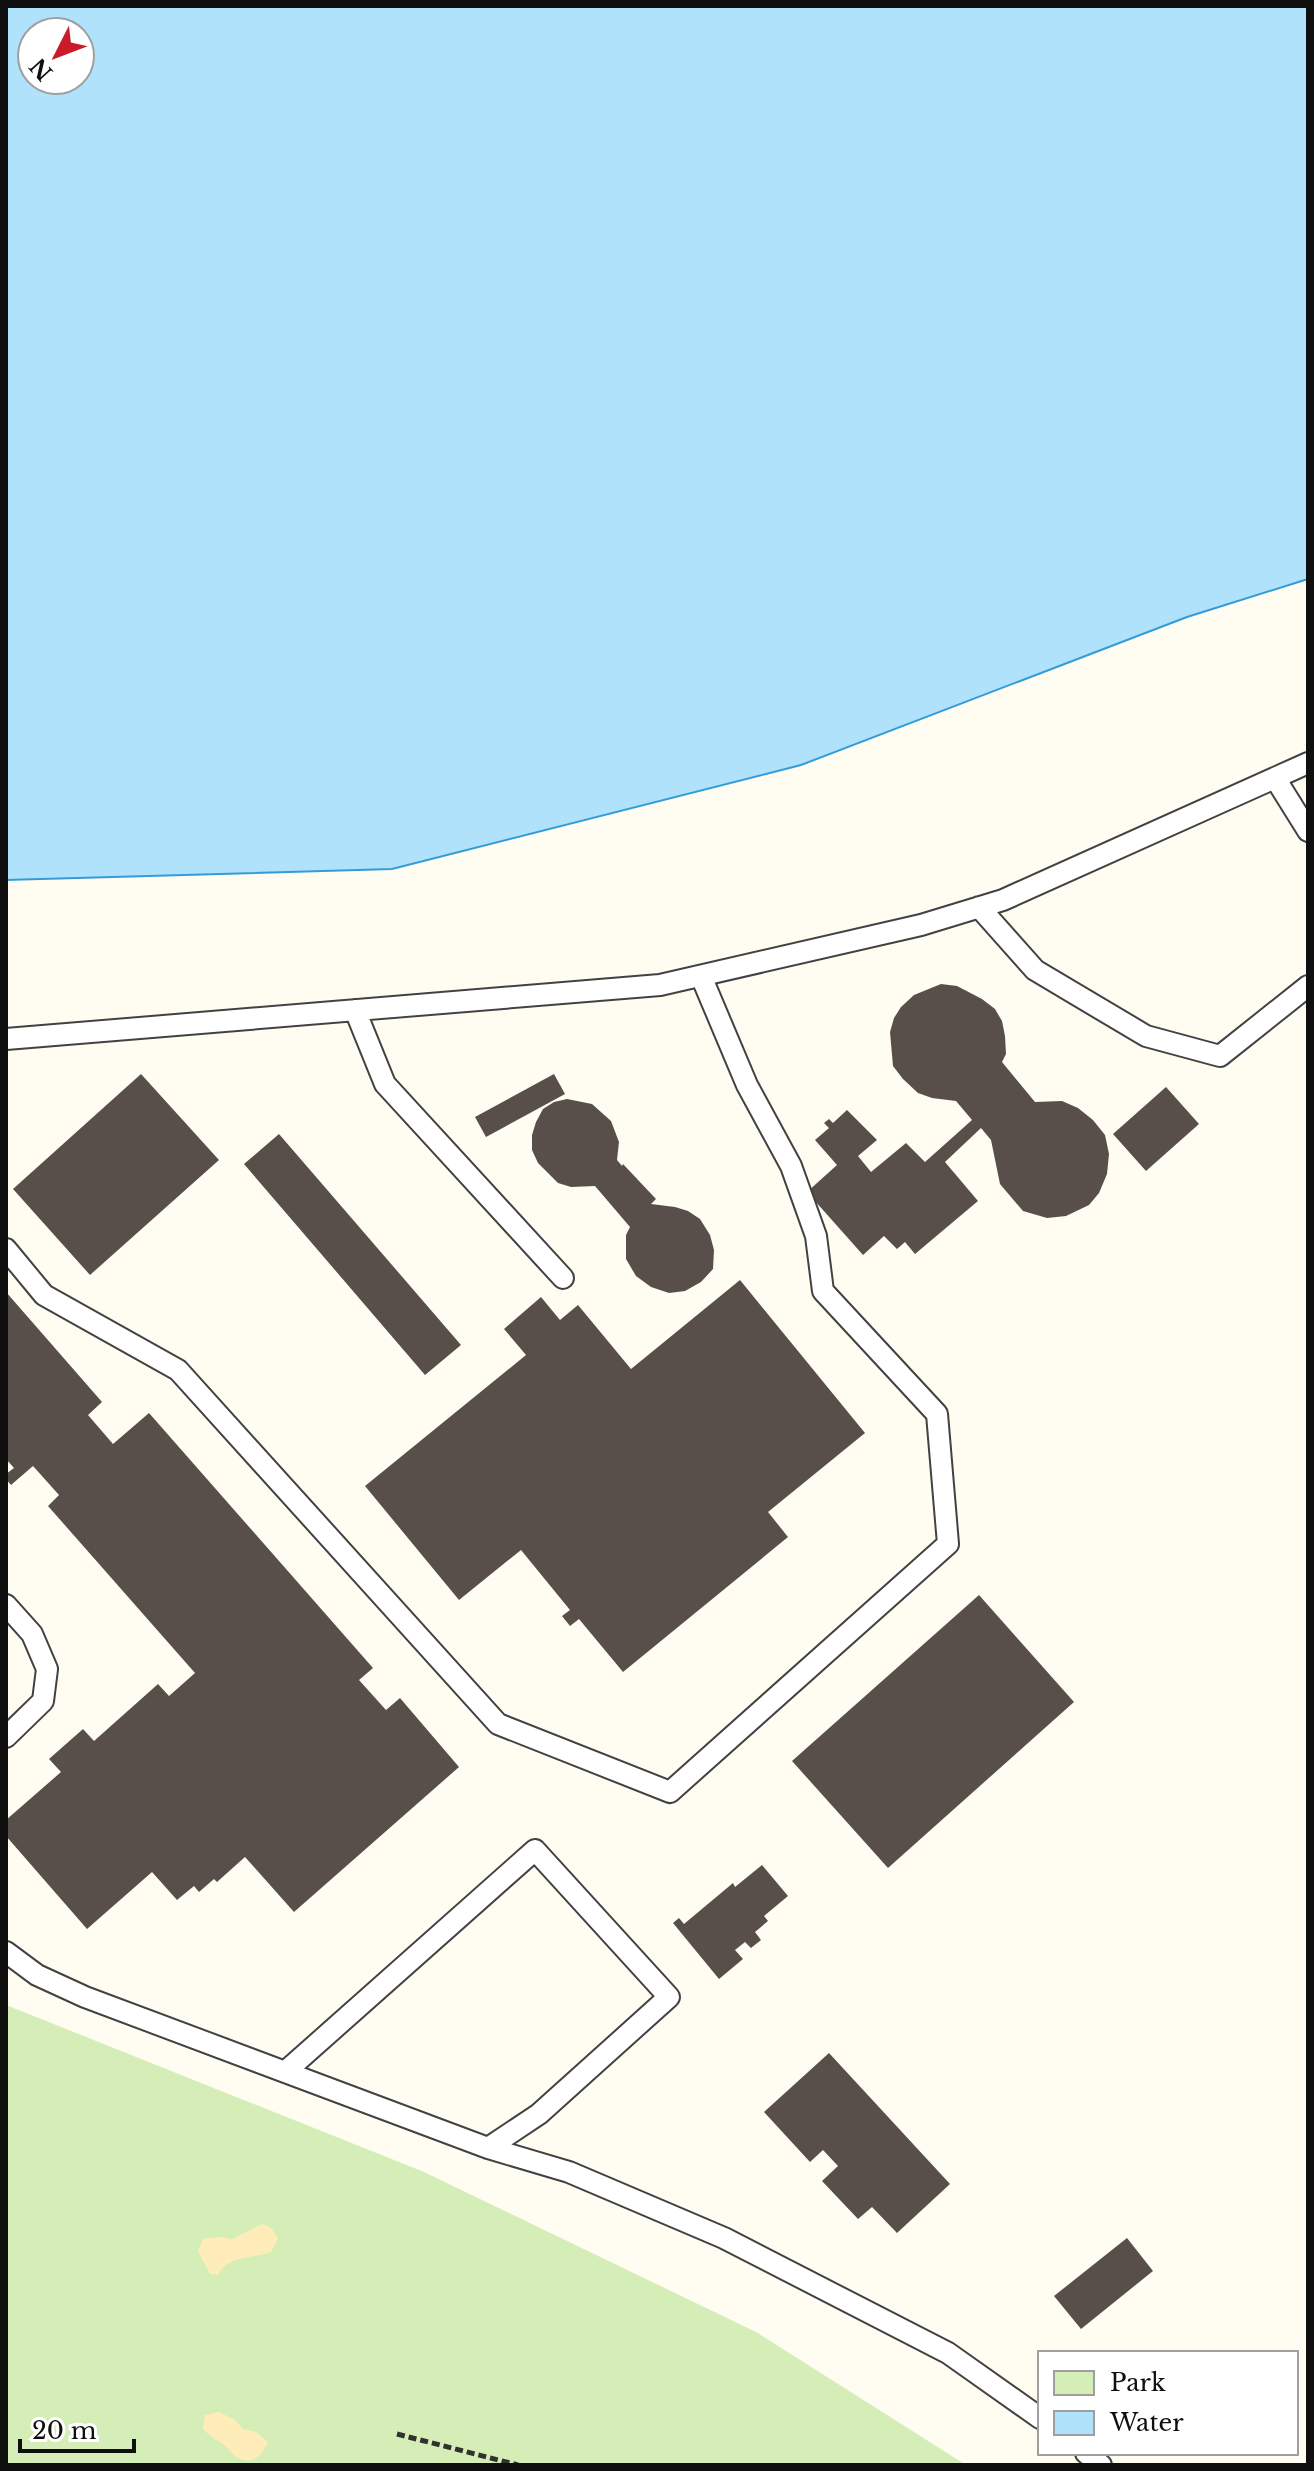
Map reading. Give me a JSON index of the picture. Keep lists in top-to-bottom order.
{
  "legend": ["Park", "Water"],
  "scale_bar": "20 m",
  "north": "bottom left"
}
